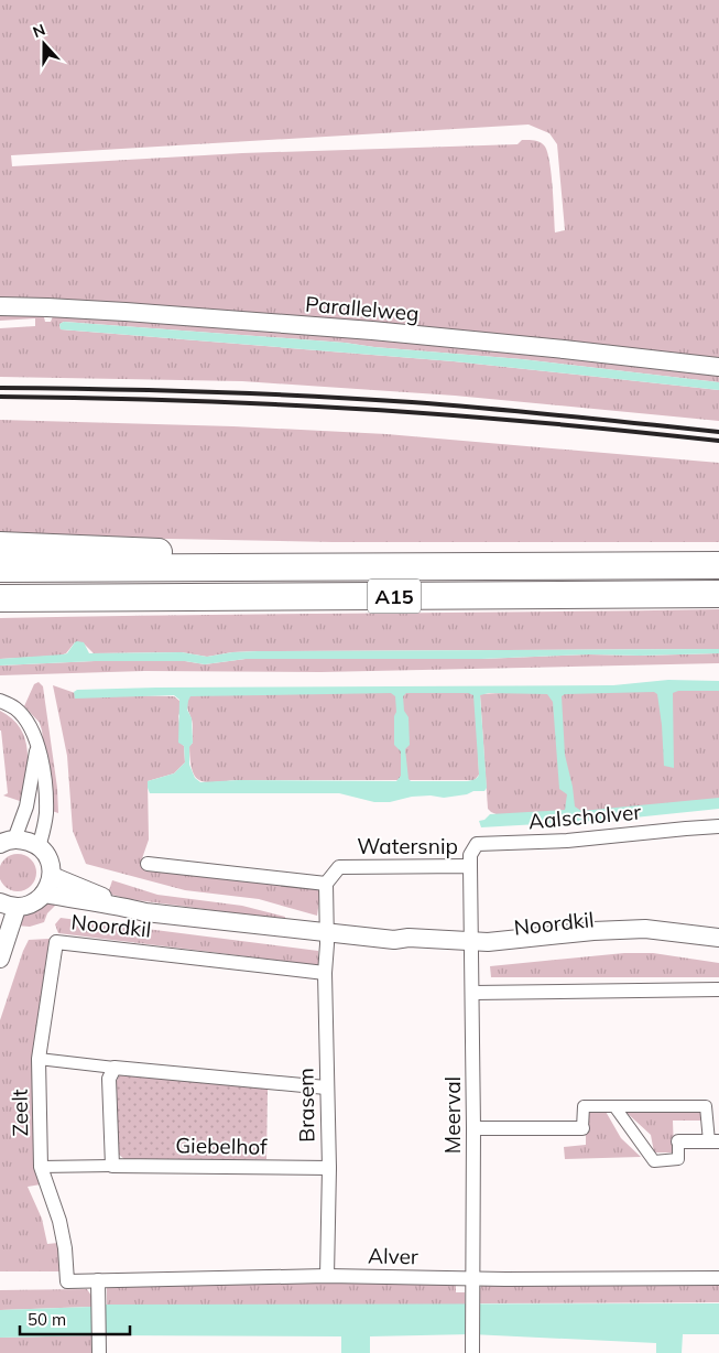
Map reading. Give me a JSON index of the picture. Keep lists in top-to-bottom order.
{
  "streets": {
    "highway": ["A15"],
    "street": [
      "Parallelweg",
      "Aalscholver",
      "Watersnip",
      "Noordkil",
      "Brasem",
      "Zeelt",
      "Meerval",
      "Giebelhof",
      "Alver"
    ]
  },
  "crossings": [
    ["Aalscholver", "Watersnip"],
    ["Watersnip", "Noordkil"],
    ["Watersnip", "Meerval"],
    ["Noordkil", "Brasem"],
    ["Noordkil", "Zeelt"],
    ["Noordkil", "Meerval"],
    ["Brasem", "Giebelhof"],
    ["Brasem", "Alver"],
    ["Zeelt", "Giebelhof"],
    ["Zeelt", "Alver"],
    ["Meerval", "Alver"]
  ],
  "scale_bar": "50 m",
  "north": "top"
}
